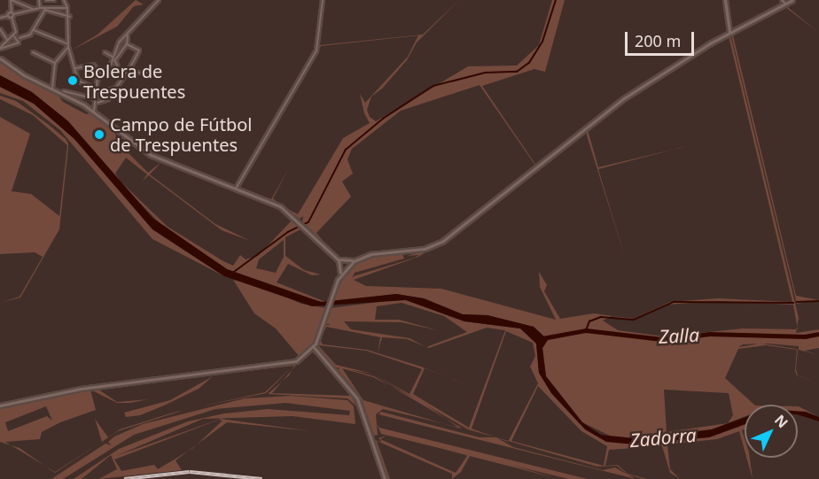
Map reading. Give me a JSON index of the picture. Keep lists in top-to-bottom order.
{
  "water": ["Zalla", "Zadorra"],
  "places": ["Bolera de Trespuentes", "Campo de Fútbol de Trespuentes"],
  "scale_bar": "200 m",
  "north": "top right"
}
